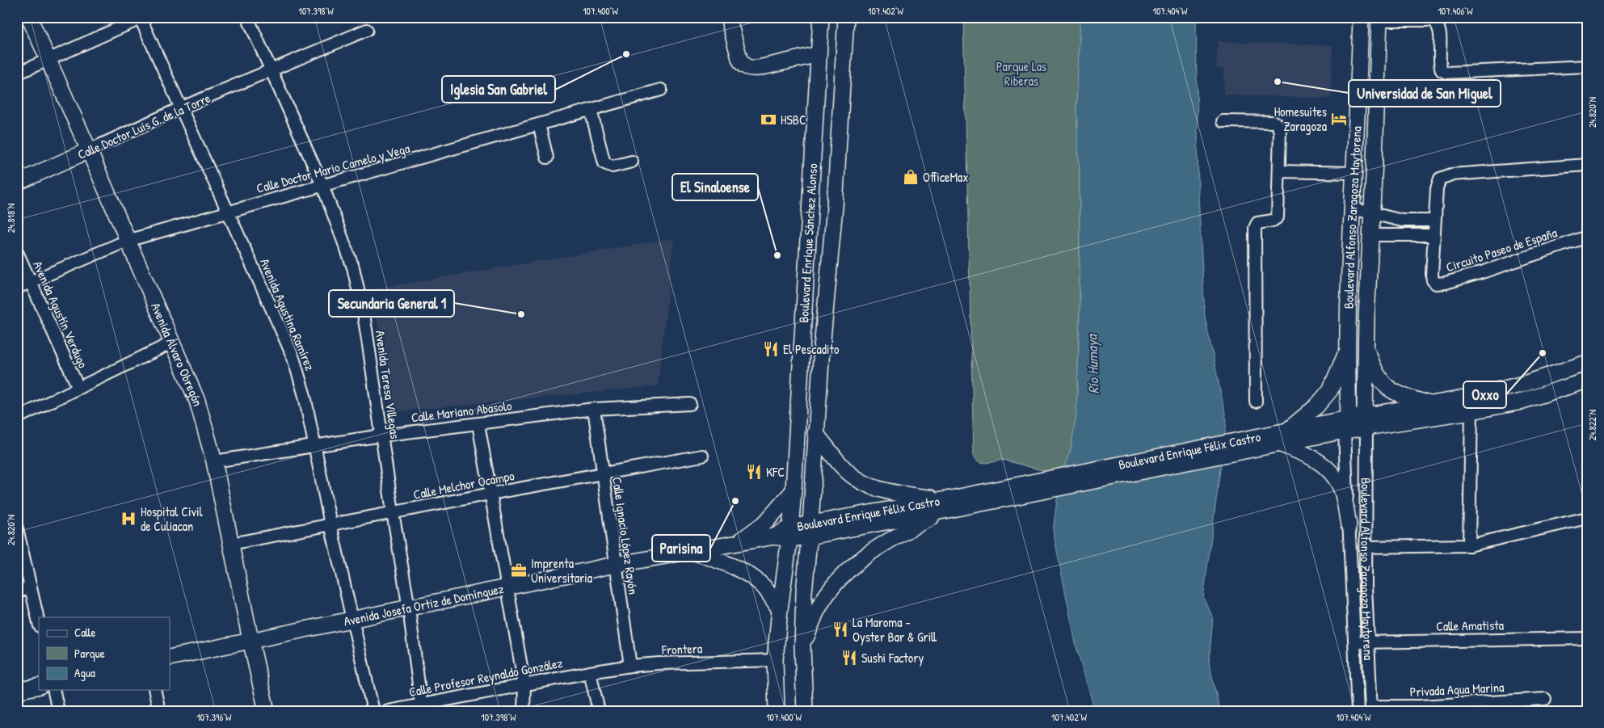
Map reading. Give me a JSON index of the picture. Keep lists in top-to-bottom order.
{
  "streets": {
    "main road": [
      "Calle Doctor Luis G. de la Torre",
      "Boulevard Alfonso Zaragoza Maytorena",
      "Boulevard Enrique Sánchez Alonso",
      "Avenida Álvaro Obregón",
      "Boulevard Enrique Félix Castro",
      "Avenida Josefa Ortiz de Domínguez"
    ],
    "street": [
      "Calle Doctor Mario Camelo y Vega",
      "Circuito Paseo de España",
      "Avenida Agustín Verdugo",
      "Avenida Agustina Ramírez",
      "Avenida Teresa Villegas",
      "Calle Mariano Abasolo",
      "Calle Melchor Ocampo",
      "Calle Ignacio López Rayón",
      "Calle Amatista",
      "Frontera",
      "Calle Profesor Reynaldo González",
      "Privada Agua Marina"
    ]
  },
  "crossings": [
    ["Calle Doctor Luis G. de la Torre", "Avenida Agustina Ramírez"],
    ["Calle Doctor Luis G. de la Torre", "Avenida Álvaro Obregón"],
    ["Calle Doctor Luis G. de la Torre", "Avenida Teresa Villegas"],
    ["Calle Doctor Mario Camelo y Vega", "Avenida Agustín Verdugo"],
    ["Calle Doctor Mario Camelo y Vega", "Avenida Agustina Ramírez"],
    ["Calle Doctor Mario Camelo y Vega", "Avenida Álvaro Obregón"],
    ["Calle Doctor Mario Camelo y Vega", "Avenida Teresa Villegas"],
    ["Boulevard Alfonso Zaragoza Maytorena", "Boulevard Enrique Félix Castro"],
    ["Boulevard Alfonso Zaragoza Maytorena", "Calle Amatista"],
    ["Boulevard Alfonso Zaragoza Maytorena", "Privada Agua Marina"],
    ["Boulevard Enrique Sánchez Alonso", "Boulevard Enrique Félix Castro"],
    ["Boulevard Enrique Sánchez Alonso", "Avenida Josefa Ortiz de Domínguez"],
    ["Boulevard Enrique Sánchez Alonso", "Frontera"],
    ["Avenida Agustina Ramírez", "Calle Mariano Abasolo"],
    ["Avenida Agustina Ramírez", "Calle Melchor Ocampo"],
    ["Avenida Agustina Ramírez", "Avenida Josefa Ortiz de Domínguez"],
    ["Avenida Álvaro Obregón", "Calle Mariano Abasolo"],
    ["Avenida Álvaro Obregón", "Calle Melchor Ocampo"],
    ["Avenida Álvaro Obregón", "Avenida Josefa Ortiz de Domínguez"],
    ["Avenida Teresa Villegas", "Calle Mariano Abasolo"],
    ["Avenida Teresa Villegas", "Calle Melchor Ocampo"],
    ["Avenida Teresa Villegas", "Avenida Josefa Ortiz de Domínguez"],
    ["Avenida Teresa Villegas", "Calle Profesor Reynaldo González"],
    ["Calle Mariano Abasolo", "Calle Ignacio López Rayón"],
    ["Boulevard Enrique Félix Castro", "Avenida Josefa Ortiz de Domínguez"],
    ["Calle Melchor Ocampo", "Calle Ignacio López Rayón"],
    ["Calle Ignacio López Rayón", "Avenida Josefa Ortiz de Domínguez"],
    ["Calle Ignacio López Rayón", "Frontera"],
    ["Frontera", "Calle Profesor Reynaldo González"]
  ],
  "water": ["Río Humaya"],
  "parks": ["Parque Las Riberas"],
  "places": {
    "other": [
      "Iglesia San Gabriel",
      "Universidad de San Miguel",
      "El Sinaloense",
      "Secundaria General 1",
      "Oxxo",
      "Parisina"
    ],
    "hotel": ["Homesuites Zaragoza"],
    "bank": ["HSBC"],
    "shop": ["OfficeMax"],
    "restaurant": [
      "El Pescadito",
      "KFC",
      "La Maroma - Oyster Bar & Grill",
      "Sushi Factory"
    ],
    "hospital": ["Hospital Civil de Culiacan"],
    "office": ["Imprenta Universitaria"]
  },
  "legend": ["Calle", "Parque", "Agua"],
  "coordinates": [
    "107.398°W",
    "107.400°W",
    "107.402°W",
    "107.404°W",
    "107.406°W",
    "24.820°N",
    "24.818°N",
    "24.822°N",
    "107.396°W"
  ]
}
